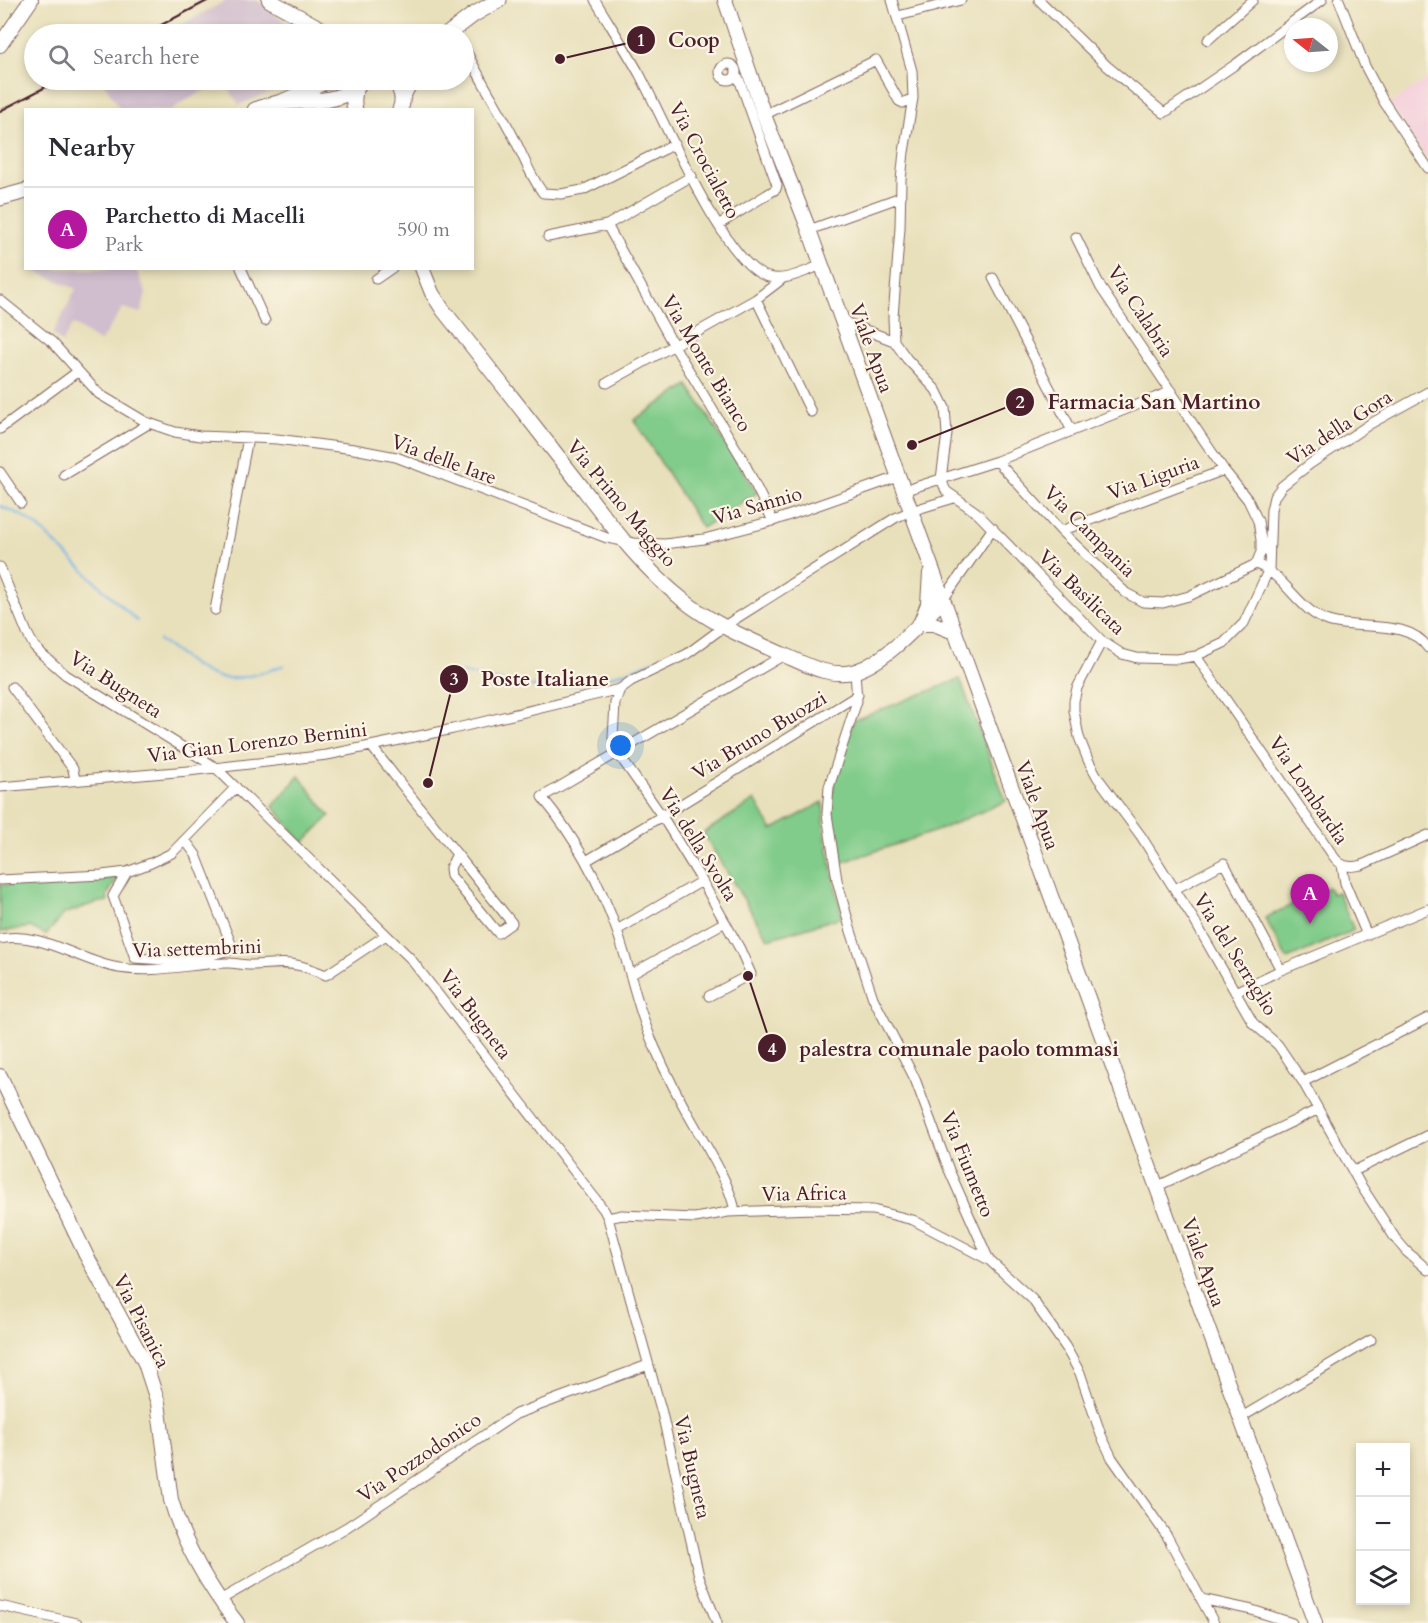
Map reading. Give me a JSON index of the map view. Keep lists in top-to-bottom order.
{
  "streets": {
    "street": [
      "Via Crocialetto",
      "Via Calabria",
      "Viale Apua",
      "Via Monte Bianco",
      "Via della Gora",
      "Via delle Iare",
      "Via Liguria",
      "Via Primo Maggio",
      "Via Sannio",
      "Via Campania",
      "Via Basilicata",
      "Via Bugneta",
      "Via Bruno Buozzi",
      "Via Gian Lorenzo Bernini",
      "Via Lombardia",
      "Via della Svolta",
      "Via settembrini",
      "Via del Serraglio",
      "Via Fiumetto",
      "Via Africa",
      "Via Pisanica",
      "Via Pozzodonico"
    ]
  },
  "crossings": [
    ["Via Calabria", "Via Liguria"],
    ["Via Calabria", "Via Campania"],
    ["Viale Apua", "Via Primo Maggio"],
    ["Viale Apua", "Via Sannio"],
    ["Viale Apua", "Via Gian Lorenzo Bernini"],
    ["Via Monte Bianco", "Via Sannio"],
    ["Via della Gora", "Via Basilicata"],
    ["Via delle Iare", "Via Primo Maggio"],
    ["Via delle Iare", "Via Sannio"],
    ["Via Liguria", "Via Campania"],
    ["Via Primo Maggio", "Via Sannio"],
    ["Via Primo Maggio", "Via Gian Lorenzo Bernini"],
    ["Via Primo Maggio", "Via Fiumetto"],
    ["Via Basilicata", "Via Lombardia"],
    ["Via Basilicata", "Via del Serraglio"],
    ["Via Bugneta", "Via Gian Lorenzo Bernini"],
    ["Via Bugneta", "Via settembrini"],
    ["Via Bugneta", "Via Africa"],
    ["Via Bugneta", "Via Pozzodonico"],
    ["Via Bruno Buozzi", "Via della Svolta"],
    ["Via Bruno Buozzi", "Via Fiumetto"],
    ["Via Gian Lorenzo Bernini", "Via della Svolta"],
    ["Via Fiumetto", "Via Africa"],
    ["Via Pisanica", "Via Pozzodonico"]
  ],
  "places": [
    "Coop",
    "Farmacia San Martino",
    "Poste Italiane",
    "palestra comunale paolo tommasi"
  ],
  "north": "left",
  "page": {
    "search": "Search here",
    "heading": "Nearby",
    "list": [
      {
        "mark": "A",
        "name": "Parchetto di Macelli",
        "note": "Park",
        "value": "590 m"
      }
    ],
    "pins": "A",
    "map_buttons": ["+", "−"]
  }
}
